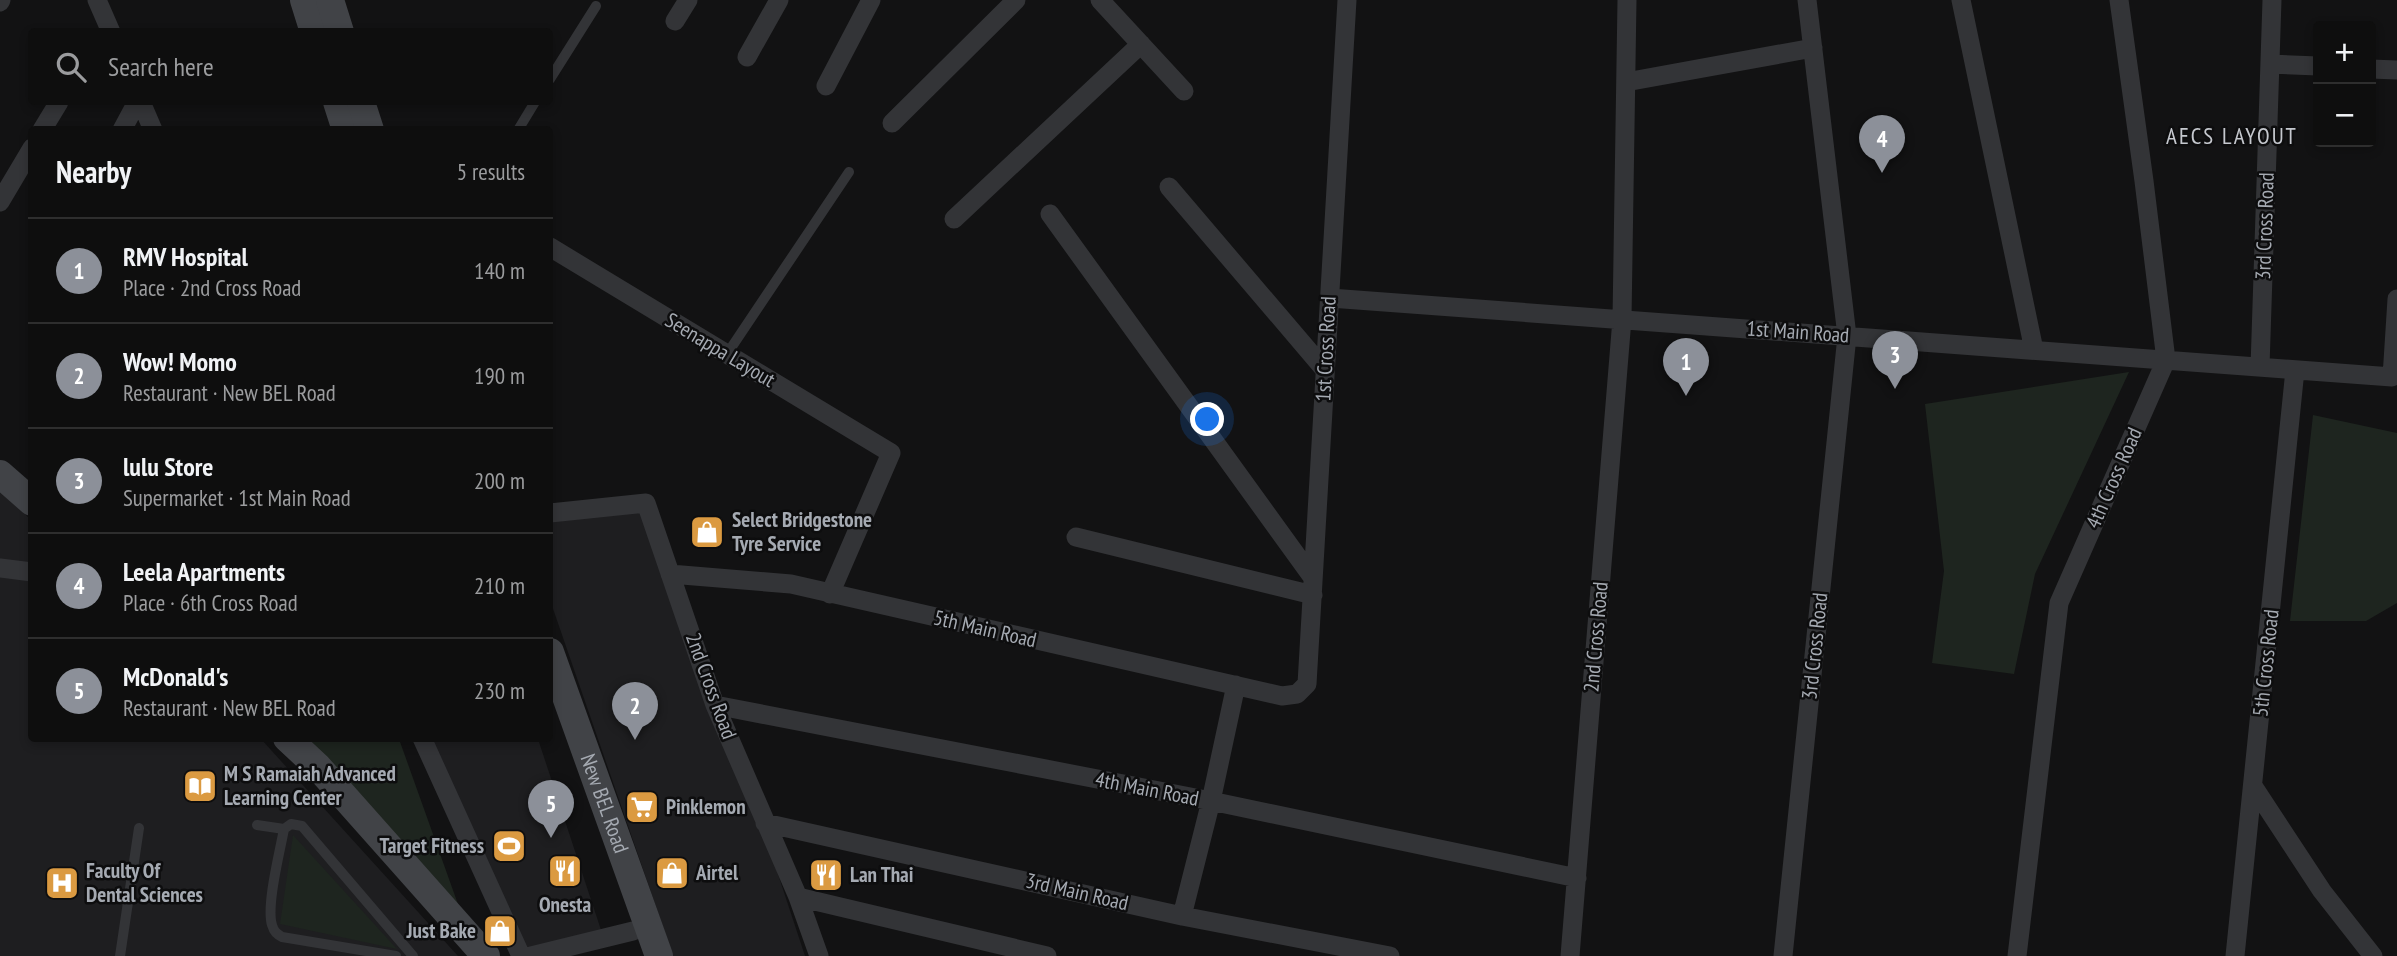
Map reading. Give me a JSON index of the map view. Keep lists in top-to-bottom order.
{
  "streets": {
    "main road": ["New BEL Road"],
    "street": [
      "3rd Cross Road",
      "1st Main Road",
      "1st Cross Road",
      "Seenappa Layout",
      "4th Cross Road",
      "5th Main Road",
      "2nd Cross Road",
      "5th Cross Road",
      "4th Main Road",
      "3rd Main Road"
    ]
  },
  "crossings": [
    ["3rd Cross Road", "1st Main Road"],
    ["1st Main Road", "1st Cross Road"],
    ["1st Main Road", "4th Cross Road"],
    ["1st Main Road", "2nd Cross Road"],
    ["1st Main Road", "5th Cross Road"],
    ["1st Cross Road", "5th Main Road"],
    ["Seenappa Layout", "5th Main Road"],
    ["5th Main Road", "2nd Cross Road"],
    ["2nd Cross Road", "4th Main Road"],
    ["2nd Cross Road", "3rd Main Road"]
  ],
  "districts": ["AECS LAYOUT"],
  "places": {
    "shop": ["Select Bridgestone Tyre Service", "Airtel", "Just Bake"],
    "library": ["M S Ramaiah Advanced Learning Center"],
    "supermarket": ["Pinklemon"],
    "sports": ["Target Fitness"],
    "restaurant": ["Onesta", "Lan Thai"],
    "hospital": ["Faculty Of Dental Sciences"]
  },
  "page": {
    "map_buttons": ["+", "−"],
    "search": "Search here",
    "pins": [
      "4",
      "3",
      "1",
      "2",
      "5"
    ],
    "heading": ["Nearby", "5 results"],
    "list": [
      {
        "mark": "1",
        "name": "RMV Hospital",
        "note": "Place · 2nd Cross Road",
        "value": "140 m"
      },
      {
        "mark": "2",
        "name": "Wow! Momo",
        "note": "Restaurant · New BEL Road",
        "value": "190 m"
      },
      {
        "mark": "3",
        "name": "lulu Store",
        "note": "Supermarket · 1st Main Road",
        "value": "200 m"
      },
      {
        "mark": "4",
        "name": "Leela Apartments",
        "note": "Place · 6th Cross Road",
        "value": "210 m"
      },
      {
        "mark": "5",
        "name": "McDonald's",
        "note": "Restaurant · New BEL Road",
        "value": "230 m"
      }
    ]
  }
}
